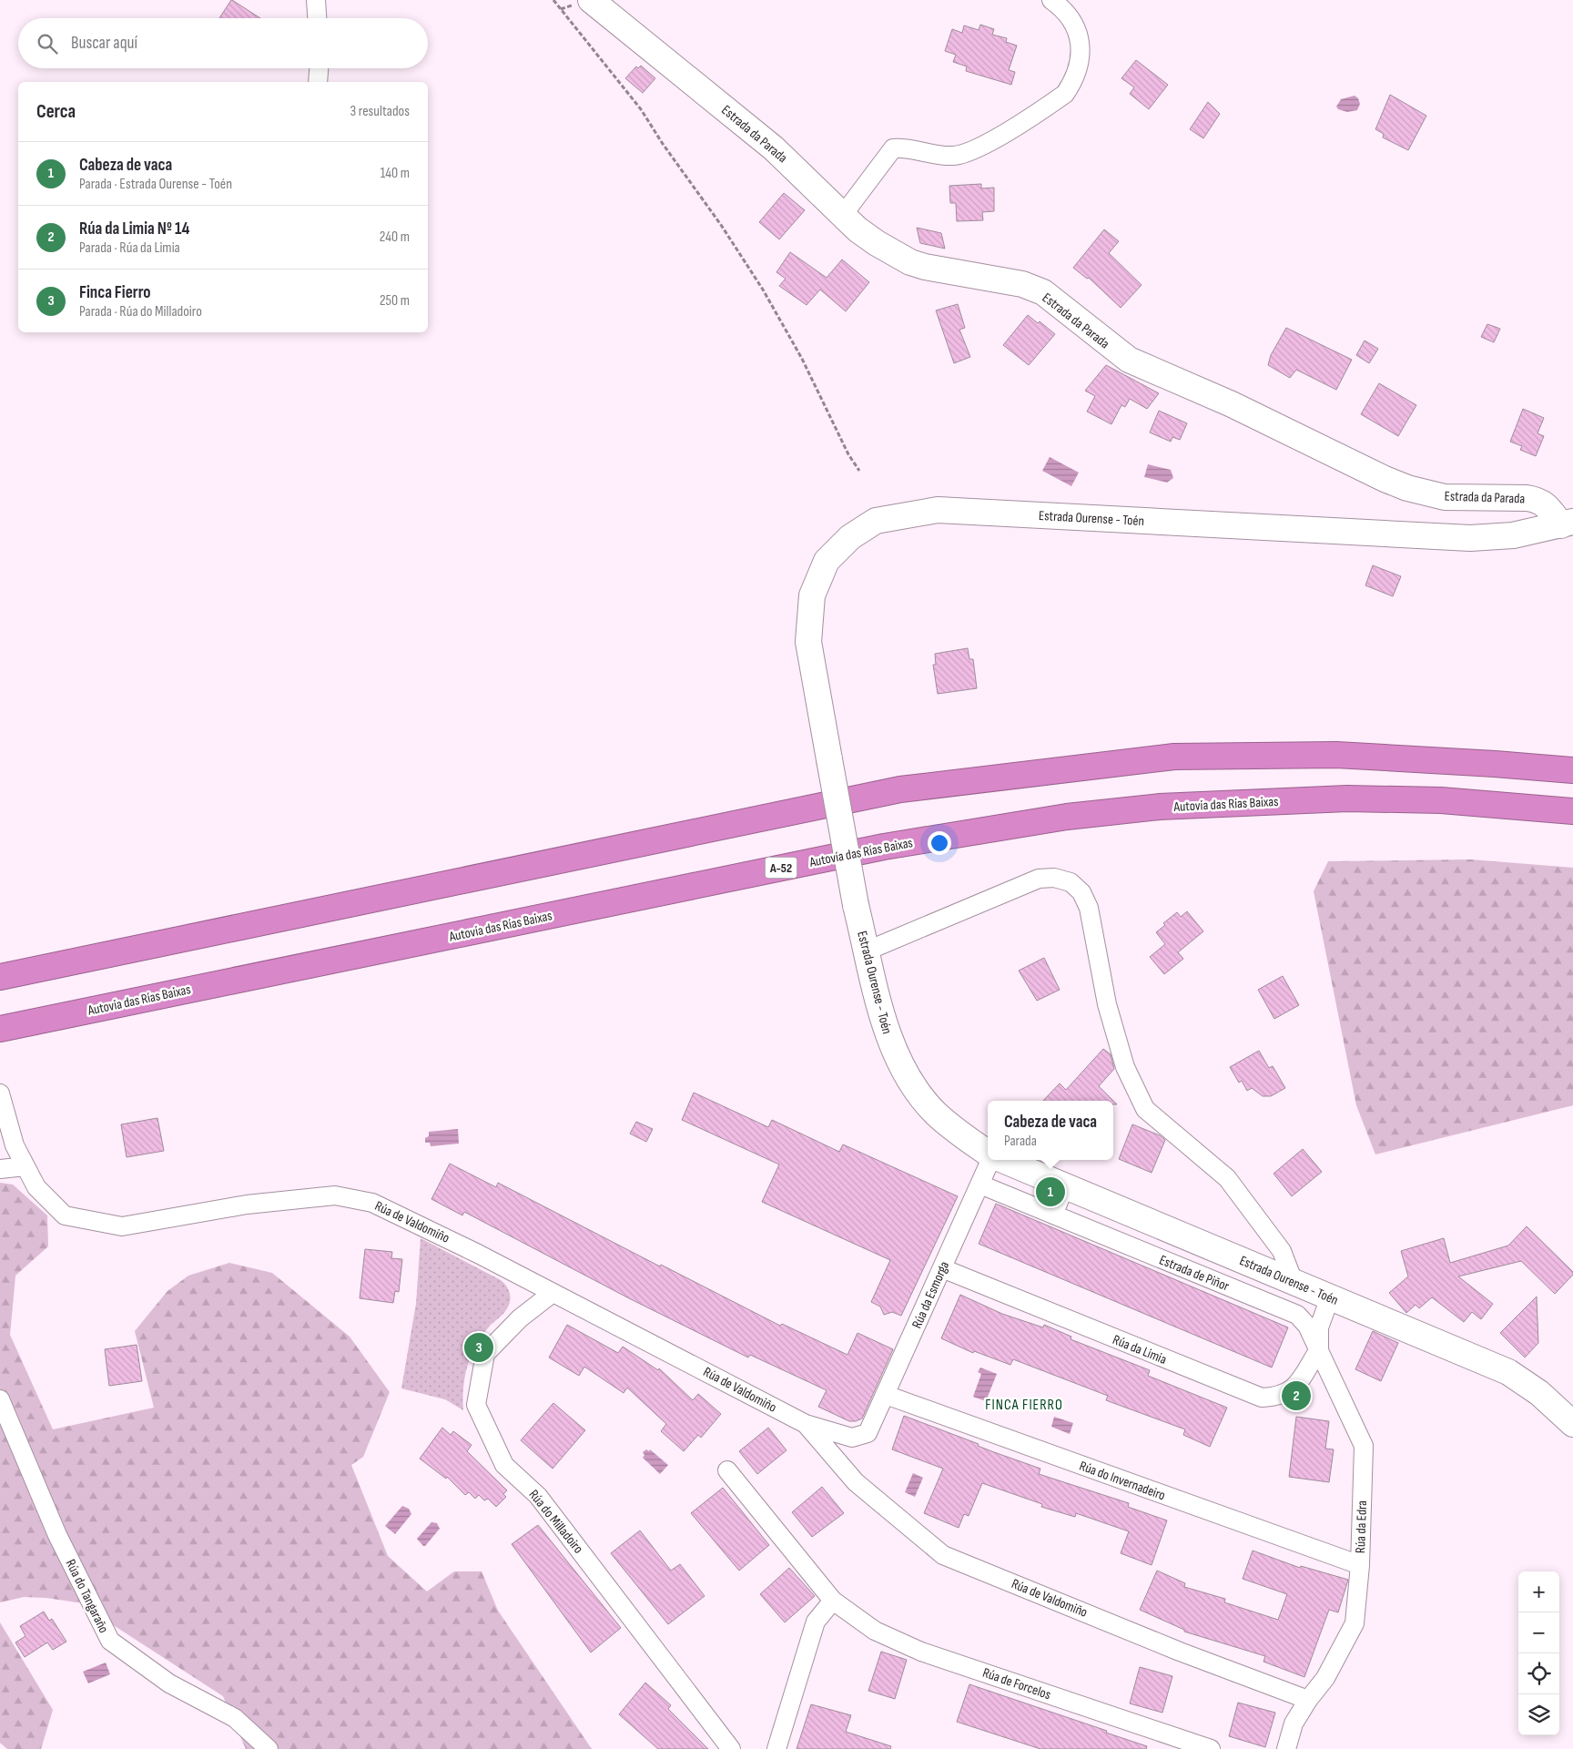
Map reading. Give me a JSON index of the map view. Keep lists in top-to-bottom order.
{
  "streets": {
    "highway": ["Autovía das Rías Baixas", "A-52"],
    "street": [
      "Estrada da Parada",
      "Estrada Ourense - Toén",
      "Rúa de Valdomiño",
      "Estrada de Piñor",
      "Rúa da Esmorga",
      "Rúa da Limia",
      "Rúa do Invernadeiro",
      "Rúa do Milladoiro",
      "Rúa da Edra",
      "Rúa do Tangaraño",
      "Rúa de Forcelos"
    ]
  },
  "crossings": [
    ["Estrada da Parada", "Estrada Ourense - Toén"],
    ["Estrada Ourense - Toén", "Rúa da Edra"],
    ["Rúa de Valdomiño", "Rúa da Esmorga"],
    ["Rúa de Valdomiño", "Rúa do Milladoiro"],
    ["Rúa de Valdomiño", "Rúa da Edra"],
    ["Estrada de Piñor", "Rúa da Esmorga"],
    ["Estrada de Piñor", "Rúa da Limia"],
    ["Estrada de Piñor", "Rúa da Edra"],
    ["Rúa da Esmorga", "Rúa da Limia"],
    ["Rúa da Esmorga", "Rúa do Invernadeiro"],
    ["Rúa da Limia", "Rúa da Edra"],
    ["Rúa do Invernadeiro", "Rúa da Edra"]
  ],
  "districts": ["FINCA FIERRO"],
  "page": {
    "search": "Buscar aquí",
    "heading": ["Cerca", "3 resultados"],
    "list": [
      {
        "mark": "1",
        "name": "Cabeza de vaca",
        "note": "Parada · Estrada Ourense - Toén",
        "value": "140 m"
      },
      {
        "mark": "2",
        "name": "Rúa da Limia Nº 14",
        "note": "Parada · Rúa da Limia",
        "value": "240 m"
      },
      {
        "mark": "3",
        "name": "Finca Fierro",
        "note": "Parada · Rúa do Milladoiro",
        "value": "250 m"
      }
    ],
    "popup": ["Cabeza de vaca", "Parada"],
    "pins": ["1", "3", "2"],
    "map_buttons": ["+", "−"]
  }
}
